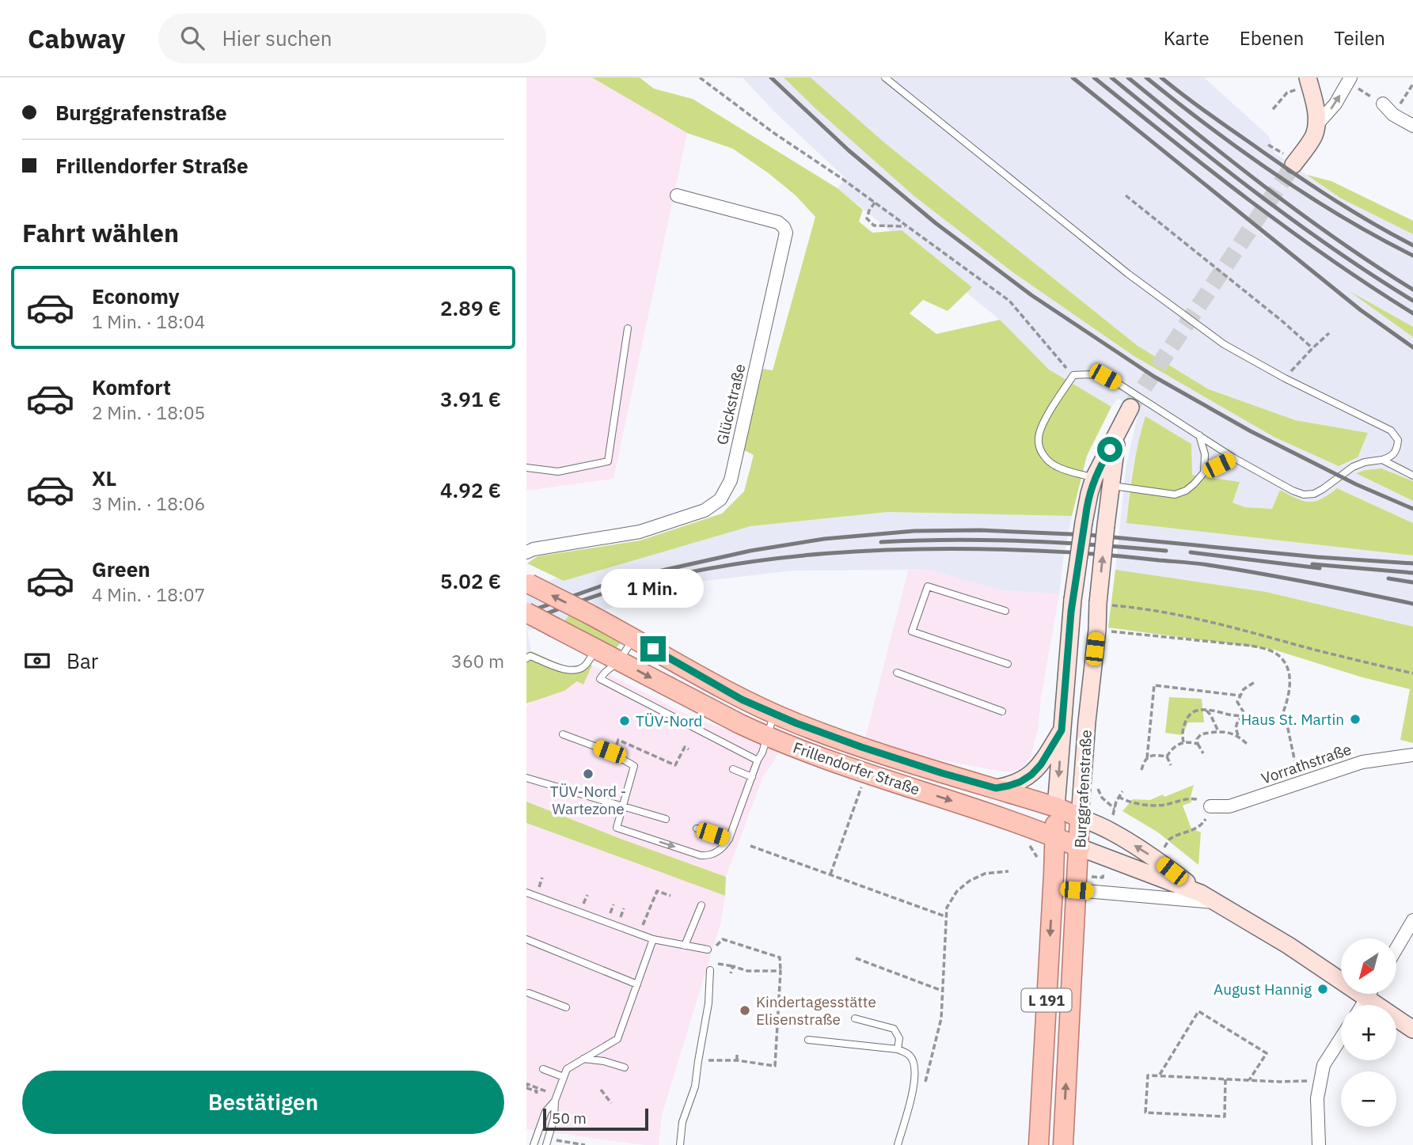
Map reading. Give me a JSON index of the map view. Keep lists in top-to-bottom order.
{
  "streets": {
    "main road": ["Frillendorfer Straße", "Burggrafenstraße", "L 191"],
    "street": ["Glückstraße", "Vorrathstraße"]
  },
  "crossings": [
    ["Frillendorfer Straße", "Burggrafenstraße"]
  ],
  "places": [
    "Haus St. Martin",
    "TÜV-Nord",
    "TÜV-Nord - Wartezone",
    "August Hannig",
    "Kindertagesstätte Elisenstraße"
  ],
  "scale_bar": "50 m",
  "north": "bottom left",
  "page": {
    "header": "Cabway",
    "search": "Hier suchen",
    "nav": ["Karte", "Ebenen", "Teilen"],
    "banner": ["Burggrafenstraße", "Frillendorfer Straße"],
    "heading": "Fahrt wählen",
    "list": [
      {
        "name": "Economy",
        "note": "1 Min. · 18:04",
        "value": "2.89 €"
      },
      {
        "name": "Komfort",
        "note": "2 Min. · 18:05",
        "value": "3.91 €"
      },
      {
        "name": "XL",
        "note": "3 Min. · 18:06",
        "value": "4.92 €"
      },
      {
        "name": "Green",
        "note": "4 Min. · 18:07",
        "value": "5.02 €"
      }
    ],
    "bubble": "1 Min.",
    "pay": ["Bar", "360 m"],
    "map_buttons": ["+", "−"],
    "buttons": "Bestätigen",
    "scale": "50 m"
  }
}
